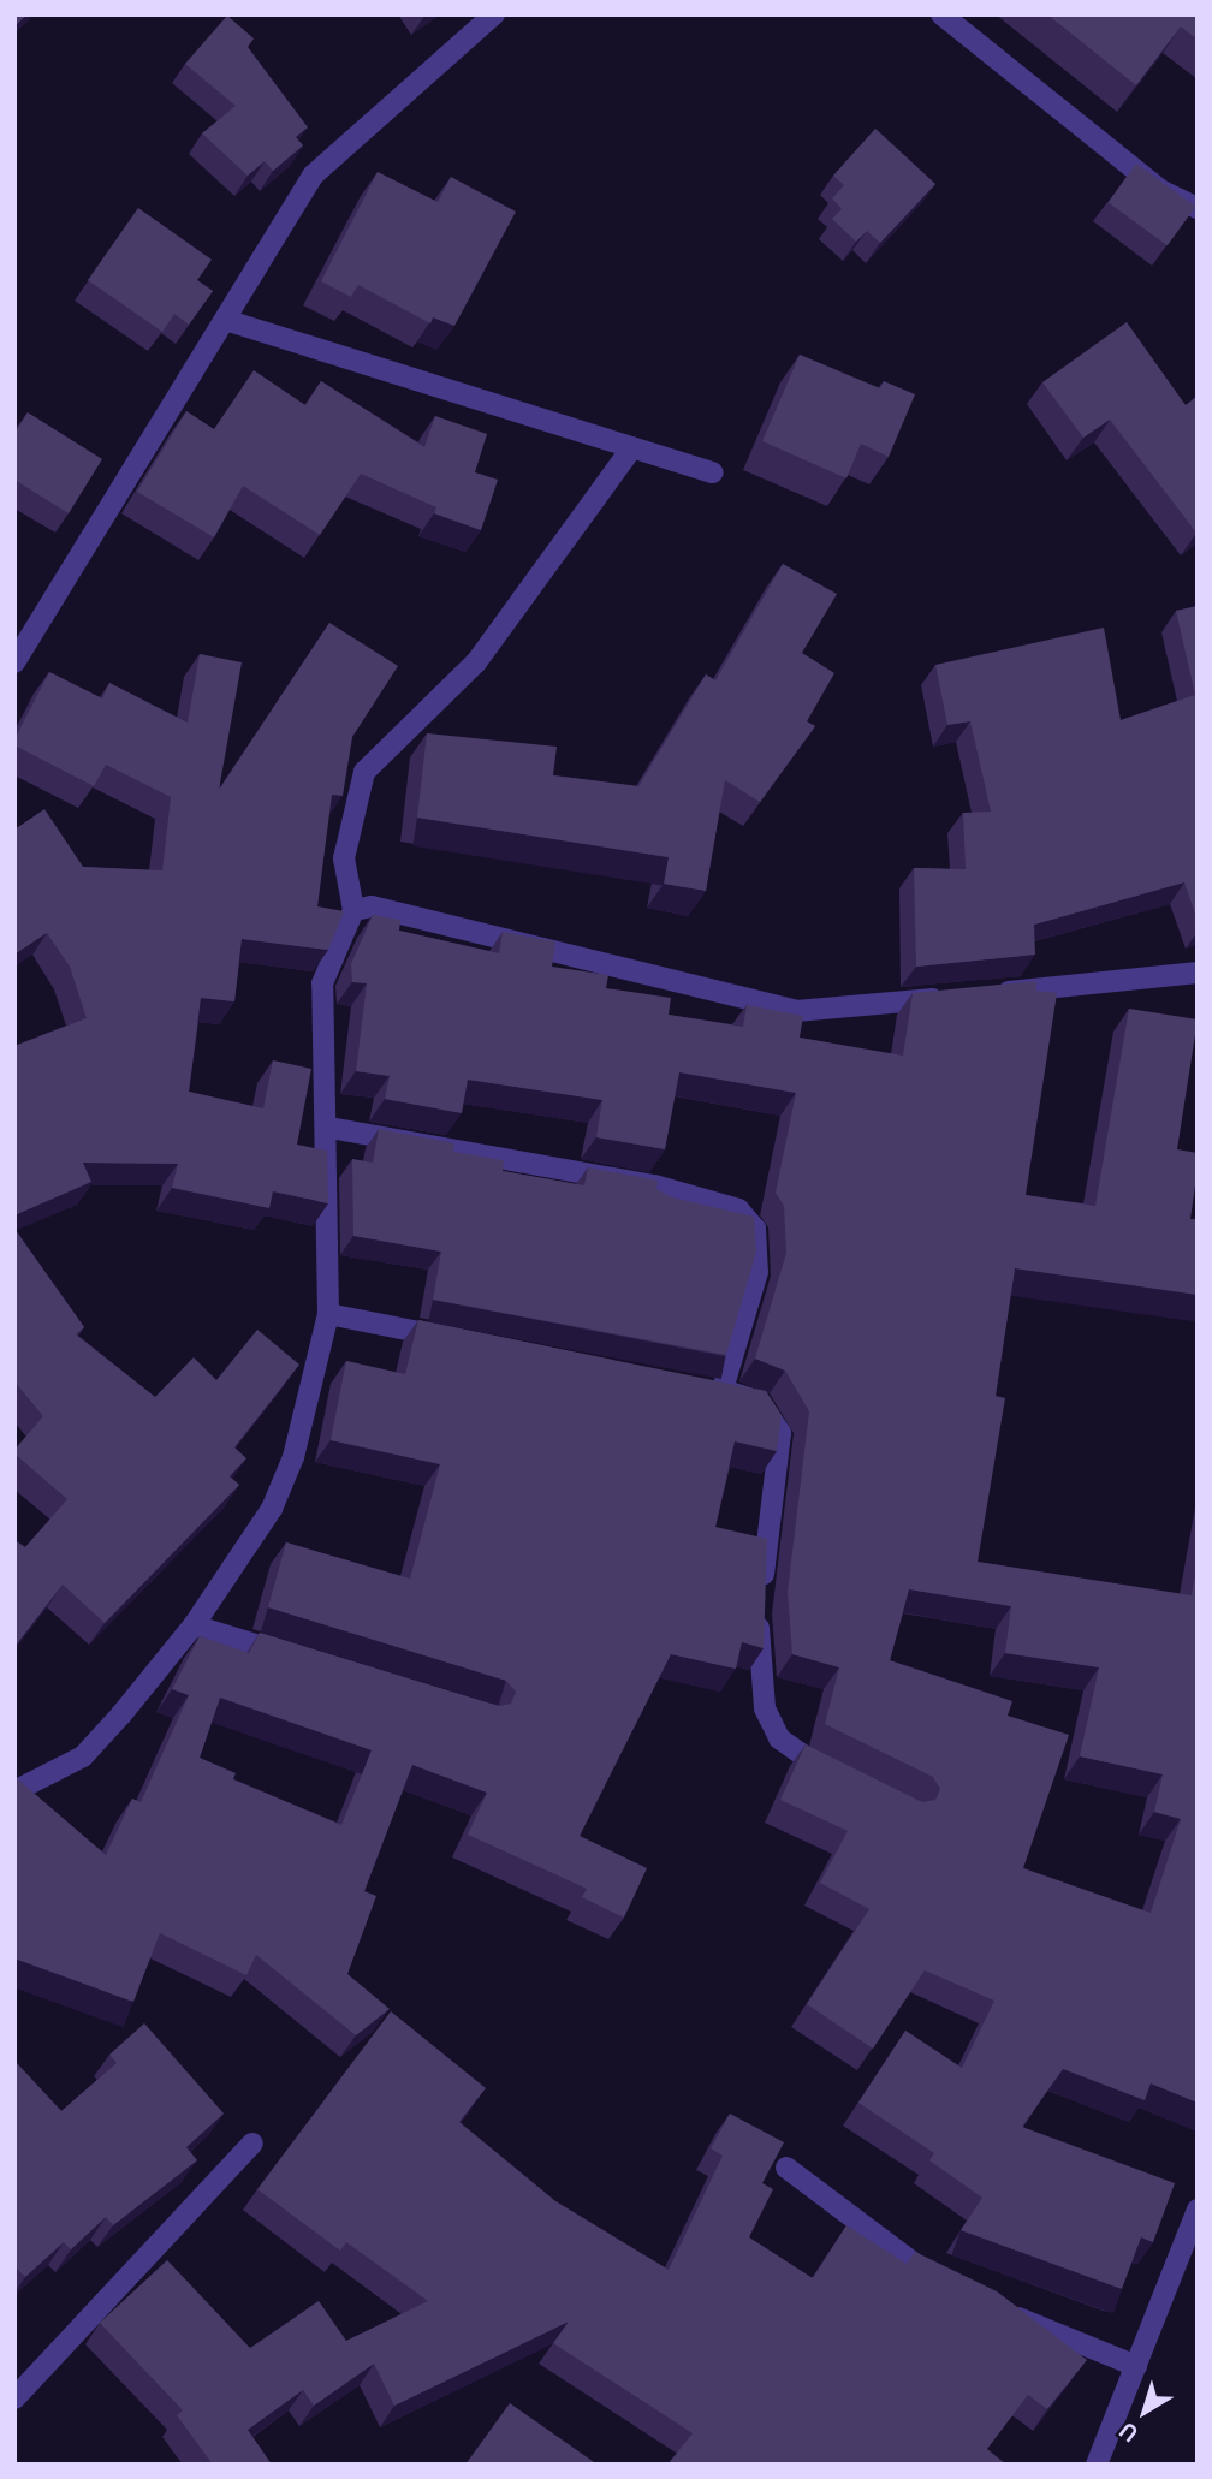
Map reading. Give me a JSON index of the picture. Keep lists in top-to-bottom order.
{
  "north": "bottom left"
}
